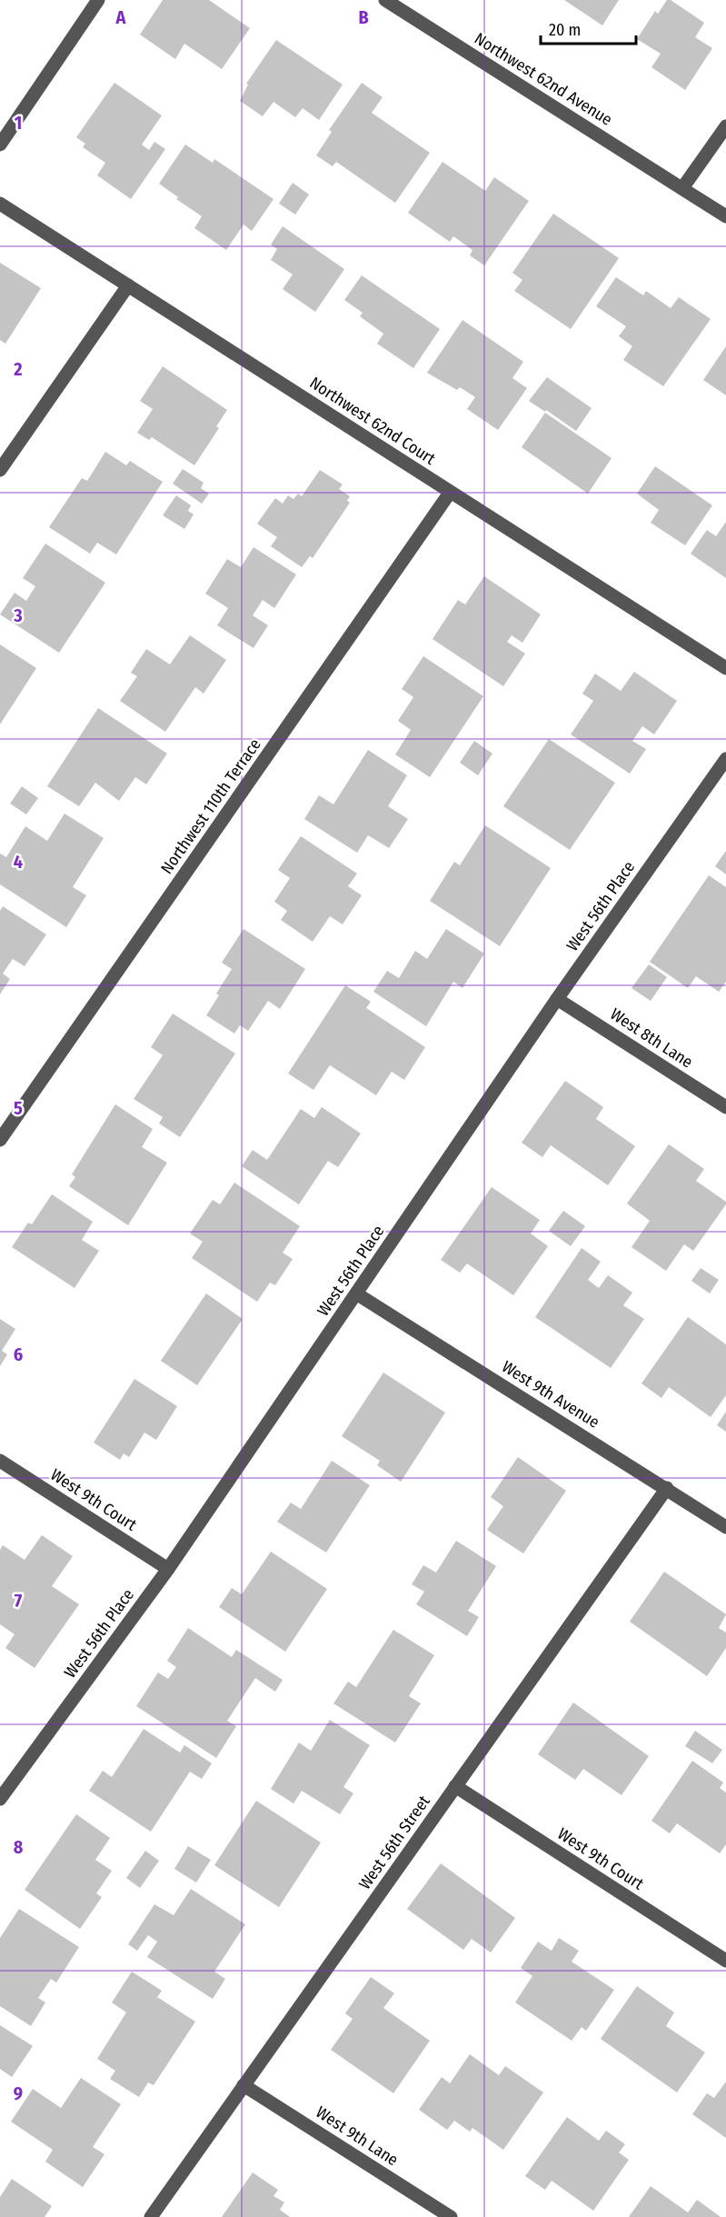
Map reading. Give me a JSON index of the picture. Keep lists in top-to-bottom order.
{
  "streets": {
    "street": [
      "Northwest 62nd Avenue",
      "Northwest 62nd Court",
      "Northwest 110th Terrace",
      "West 56th Place",
      "West 8th Lane",
      "West 9th Avenue",
      "West 9th Court",
      "West 56th Street",
      "West 9th Lane"
    ]
  },
  "crossings": [
    ["Northwest 62nd Court", "Northwest 110th Terrace"],
    ["West 56th Place", "West 8th Lane"],
    ["West 56th Place", "West 9th Avenue"],
    ["West 56th Place", "West 9th Court"],
    ["West 9th Avenue", "West 56th Street"],
    ["West 9th Court", "West 56th Street"],
    ["West 56th Street", "West 9th Lane"]
  ],
  "scale_bar": "20 m",
  "grid": {
    "columns": ["A", "B"],
    "rows": [
      "1",
      "2",
      "3",
      "4",
      "5",
      "6",
      "7",
      "8",
      "9"
    ]
  }
}
